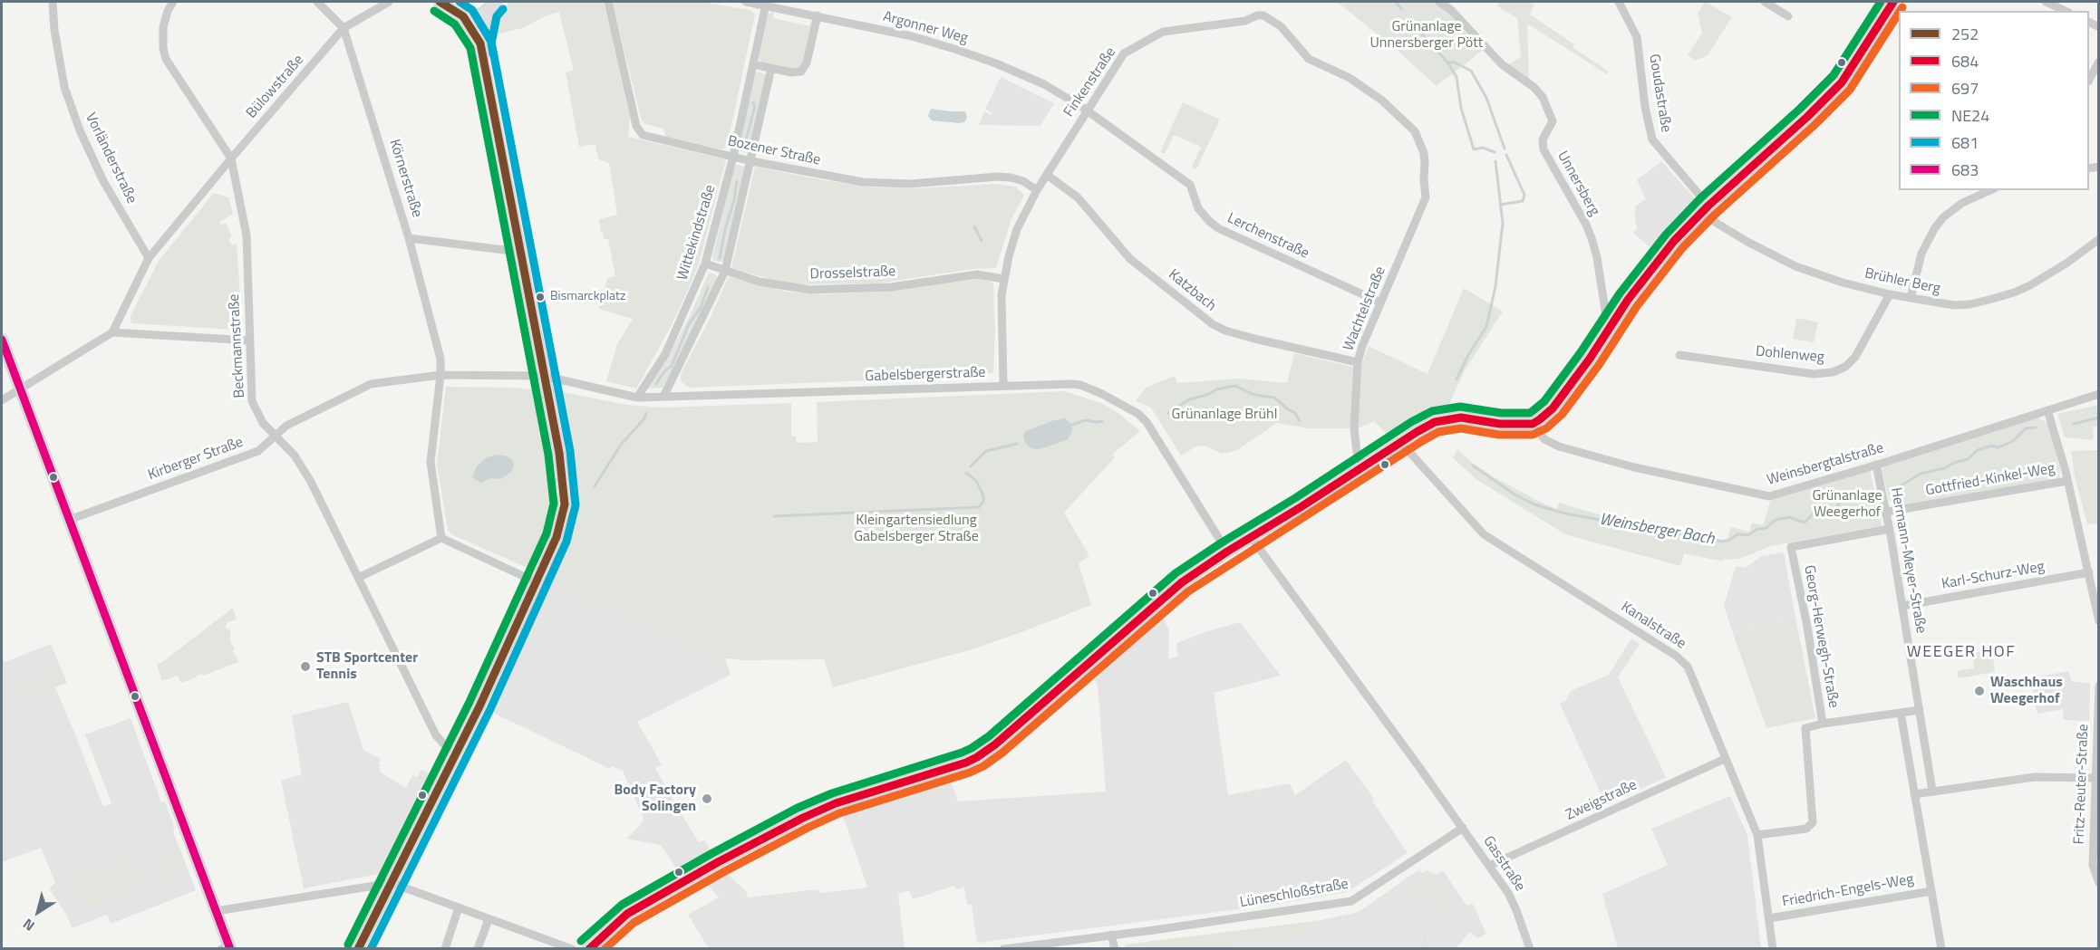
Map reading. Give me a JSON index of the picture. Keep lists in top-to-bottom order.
{
  "streets": {
    "street": [
      "Argonner Weg",
      "Finkenstraße",
      "Bülowstraße",
      "Goudastraße",
      "Bozener Straße",
      "Vorländerstraße",
      "Körnerstraße",
      "Unnersberg",
      "Wittekindstraße",
      "Lerchenstraße",
      "Drosselstraße",
      "Brühler Berg",
      "Katzbach",
      "Wachtelstraße",
      "Beckmannstraße",
      "Dohlenweg",
      "Gabelsbergerstraße",
      "Kirberger Straße",
      "Weinsbergtalstraße",
      "Gottfried-Kinkel-Weg",
      "Hermann-Meyer-Straße",
      "Karl-Schurz-Weg",
      "Kanalstraße",
      "Georg-Herwegh-Straße",
      "Fritz-Reuter-Straße",
      "Zweigstraße",
      "Gasstraße",
      "Friedrich-Engels-Weg",
      "Lüneschloßstraße"
    ]
  },
  "crossings": [
    ["Argonner Weg", "Finkenstraße"],
    ["Argonner Weg", "Wittekindstraße"],
    ["Argonner Weg", "Lerchenstraße"],
    ["Finkenstraße", "Bozener Straße"],
    ["Finkenstraße", "Lerchenstraße"],
    ["Finkenstraße", "Drosselstraße"],
    ["Finkenstraße", "Katzbach"],
    ["Finkenstraße", "Wachtelstraße"],
    ["Finkenstraße", "Gabelsbergerstraße"],
    ["Bülowstraße", "Vorländerstraße"],
    ["Bülowstraße", "Körnerstraße"],
    ["Bülowstraße", "Beckmannstraße"],
    ["Goudastraße", "Brühler Berg"],
    ["Bozener Straße", "Wittekindstraße"],
    ["Körnerstraße", "Kirberger Straße"],
    ["Wittekindstraße", "Drosselstraße"],
    ["Wittekindstraße", "Gabelsbergerstraße"],
    ["Lerchenstraße", "Wachtelstraße"],
    ["Brühler Berg", "Dohlenweg"],
    ["Katzbach", "Wachtelstraße"],
    ["Beckmannstraße", "Kirberger Straße"],
    ["Gabelsbergerstraße", "Kirberger Straße"],
    ["Weinsbergtalstraße", "Hermann-Meyer-Straße"],
    ["Gottfried-Kinkel-Weg", "Hermann-Meyer-Straße"],
    ["Hermann-Meyer-Straße", "Karl-Schurz-Weg"],
    ["Hermann-Meyer-Straße", "Georg-Herwegh-Straße"],
    ["Kanalstraße", "Georg-Herwegh-Straße"],
    ["Kanalstraße", "Zweigstraße"],
    ["Kanalstraße", "Friedrich-Engels-Weg"],
    ["Zweigstraße", "Gasstraße"],
    ["Gasstraße", "Lüneschloßstraße"]
  ],
  "districts": ["WEEGER HOF"],
  "water": ["Weinsberger Bach"],
  "parks": [
    "Grünanlage Unnersberger Pött",
    "Grünanlage Brühl",
    "Grünanlage Weegerhof",
    "Kleingartensiedlung Gabelsberger Straße"
  ],
  "places": [
    "Bismarckplatz",
    "STB Sportcenter Tennis",
    "Waschhaus Weegerhof",
    "Body Factory Solingen"
  ],
  "lines": [
    "transit line 252",
    "transit line 684",
    "transit line NE24",
    "transit line 681",
    "transit line 697",
    "transit line 683"
  ],
  "legend": [
    "252",
    "684",
    "697",
    "NE24",
    "681",
    "683"
  ],
  "north": "bottom left"
}
